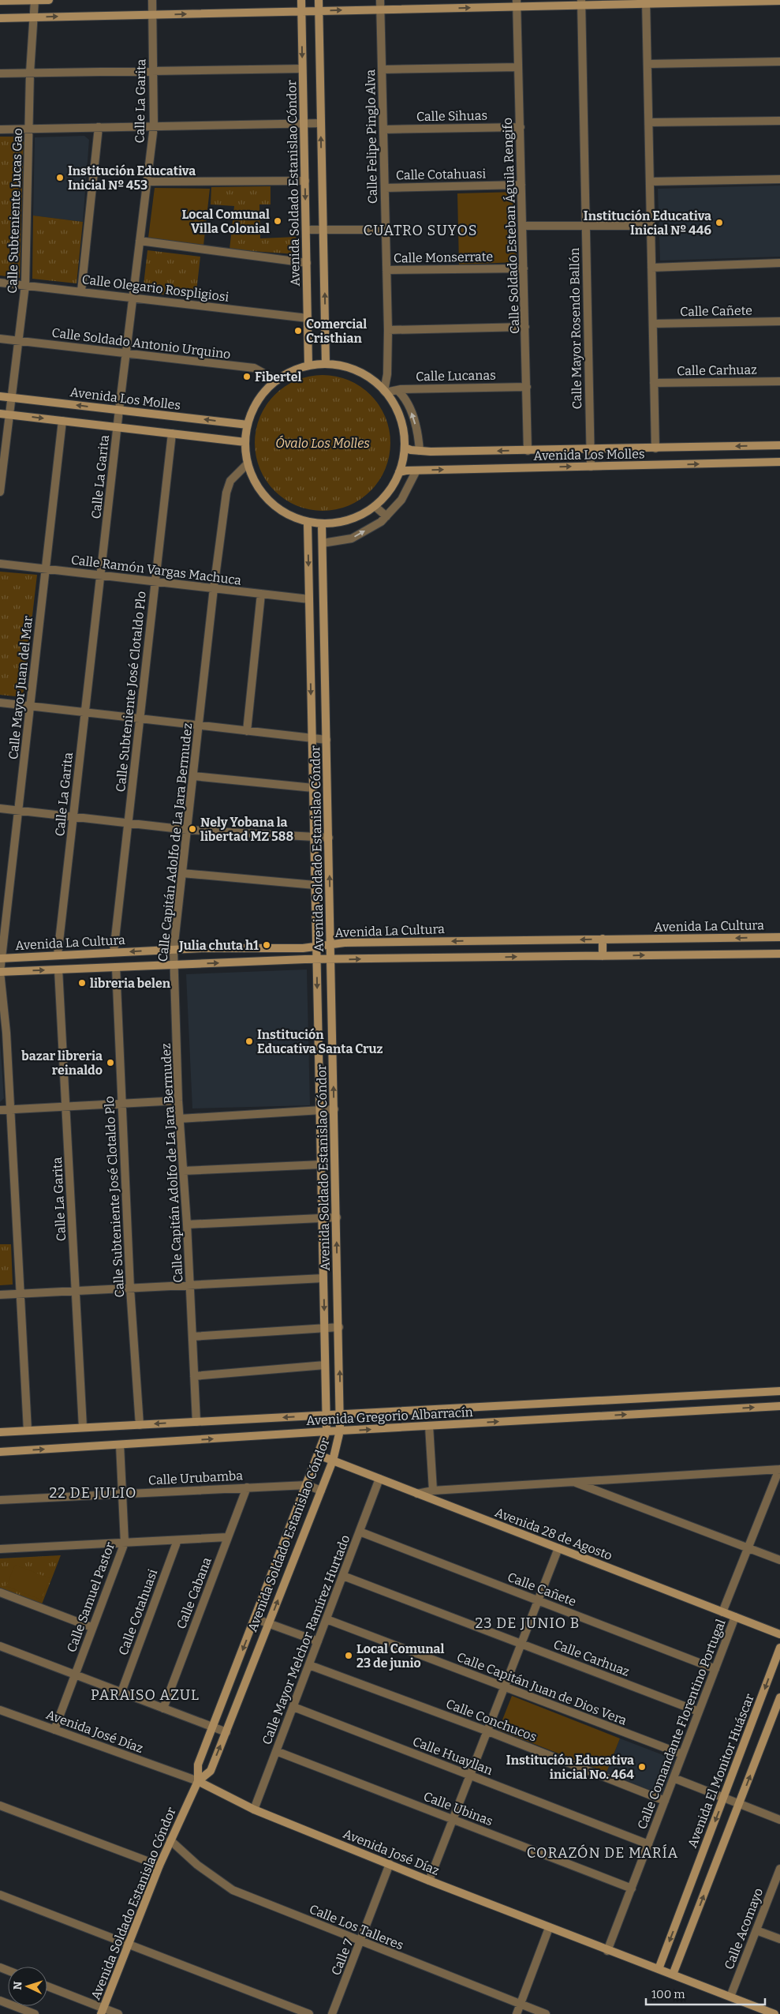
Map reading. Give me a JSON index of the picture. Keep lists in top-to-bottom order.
{
  "streets": {
    "street": [
      "Calle La Garita",
      "Calle Sihuas",
      "Calle Felipe Pinglo Alva",
      "Calle Cotahuasi",
      "Avenida Soldado Estanislao Cóndor",
      "Calle Subteniente Lucas Gao",
      "Calle Soldado Esteban Águila Rengifo",
      "Calle Monserrate",
      "Calle Olegario Rospligiosi",
      "Calle Cañete",
      "Calle Mayor Rosendo Ballón",
      "Calle Soldado Antonio Urquino",
      "Calle Carhuaz",
      "Calle Lucanas",
      "Avenida Los Molles",
      "Calle Ramón Vargas Machuca",
      "Calle Mayor Juan del Mar",
      "Calle Subteniente José Clotaldo Plo",
      "Calle Capitán Adolfo de La Jara Bermudez",
      "Avenida La Cultura",
      "Avenida Gregorio Albarracín",
      "Calle Urubamba",
      "Avenida 28 de Agosto",
      "Calle Cabana",
      "Calle Samuel Pastor",
      "Calle Mayor Melchor Ramírez Hurtado",
      "Calle Capitán Juan de Dios Vera",
      "Calle Conchucos",
      "Calle Comandante Florentino Portugal",
      "Avenida José Díaz",
      "Calle Huayllan",
      "Avenida El Monitor Huáscar",
      "Calle Ubinas",
      "Calle Los Talleres",
      "Calle Acomayo",
      "Calle 7"
    ]
  },
  "crossings": [
    ["Calle La Garita", "Calle Olegario Rospligiosi"],
    ["Calle La Garita", "Calle Soldado Antonio Urquino"],
    ["Calle La Garita", "Avenida Los Molles"],
    ["Calle La Garita", "Calle Ramón Vargas Machuca"],
    ["Calle La Garita", "Avenida La Cultura"],
    ["Calle La Garita", "Avenida Gregorio Albarracín"],
    ["Calle Sihuas", "Calle Felipe Pinglo Alva"],
    ["Calle Sihuas", "Calle Soldado Esteban Águila Rengifo"],
    ["Calle Felipe Pinglo Alva", "Calle Cotahuasi"],
    ["Calle Felipe Pinglo Alva", "Calle Monserrate"],
    ["Calle Felipe Pinglo Alva", "Calle Lucanas"],
    ["Calle Cotahuasi", "Calle Soldado Esteban Águila Rengifo"],
    ["Avenida Soldado Estanislao Cóndor", "Calle Olegario Rospligiosi"],
    ["Avenida Soldado Estanislao Cóndor", "Calle Ramón Vargas Machuca"],
    ["Avenida Soldado Estanislao Cóndor", "Avenida La Cultura"],
    ["Avenida Soldado Estanislao Cóndor", "Avenida Gregorio Albarracín"],
    ["Avenida Soldado Estanislao Cóndor", "Calle Urubamba"],
    ["Avenida Soldado Estanislao Cóndor", "Avenida 28 de Agosto"],
    ["Avenida Soldado Estanislao Cóndor", "Avenida José Díaz"],
    ["Avenida Soldado Estanislao Cóndor", "Calle Los Talleres"],
    ["Calle Subteniente Lucas Gao", "Calle Olegario Rospligiosi"],
    ["Calle Subteniente Lucas Gao", "Calle Soldado Antonio Urquino"],
    ["Calle Subteniente Lucas Gao", "Avenida Los Molles"],
    ["Calle Soldado Esteban Águila Rengifo", "Calle Monserrate"],
    ["Calle Soldado Esteban Águila Rengifo", "Calle Lucanas"],
    ["Calle Soldado Esteban Águila Rengifo", "Avenida Los Molles"],
    ["Calle Cañete", "Calle Mayor Melchor Ramírez Hurtado"],
    ["Calle Cañete", "Calle Comandante Florentino Portugal"],
    ["Calle Mayor Rosendo Ballón", "Avenida Los Molles"],
    ["Calle Carhuaz", "Calle Mayor Melchor Ramírez Hurtado"],
    ["Calle Carhuaz", "Calle Comandante Florentino Portugal"],
    ["Calle Ramón Vargas Machuca", "Calle Mayor Juan del Mar"],
    ["Calle Ramón Vargas Machuca", "Calle Subteniente José Clotaldo Plo"],
    ["Calle Ramón Vargas Machuca", "Calle Capitán Adolfo de La Jara Bermudez"],
    ["Calle Mayor Juan del Mar", "Avenida La Cultura"],
    ["Calle Mayor Juan del Mar", "Avenida Gregorio Albarracín"],
    ["Calle Subteniente José Clotaldo Plo", "Avenida La Cultura"],
    ["Calle Subteniente José Clotaldo Plo", "Avenida Gregorio Albarracín"],
    ["Calle Capitán Adolfo de La Jara Bermudez", "Avenida La Cultura"],
    ["Calle Capitán Adolfo de La Jara Bermudez", "Avenida Gregorio Albarracín"],
    ["Avenida Gregorio Albarracín", "Calle Samuel Pastor"],
    ["Calle Urubamba", "Calle Cabana"],
    ["Calle Urubamba", "Calle Samuel Pastor"],
    ["Avenida 28 de Agosto", "Calle Mayor Melchor Ramírez Hurtado"],
    ["Avenida 28 de Agosto", "Calle Comandante Florentino Portugal"],
    ["Calle Samuel Pastor", "Avenida José Díaz"],
    ["Calle Mayor Melchor Ramírez Hurtado", "Calle Capitán Juan de Dios Vera"],
    ["Calle Mayor Melchor Ramírez Hurtado", "Calle Conchucos"],
    ["Calle Mayor Melchor Ramírez Hurtado", "Avenida José Díaz"],
    ["Calle Mayor Melchor Ramírez Hurtado", "Calle Huayllan"],
    ["Calle Mayor Melchor Ramírez Hurtado", "Calle Ubinas"],
    ["Calle Capitán Juan de Dios Vera", "Calle Comandante Florentino Portugal"],
    ["Calle Conchucos", "Calle Comandante Florentino Portugal"],
    ["Calle Comandante Florentino Portugal", "Avenida José Díaz"],
    ["Calle Comandante Florentino Portugal", "Calle Huayllan"],
    ["Calle Comandante Florentino Portugal", "Calle Ubinas"],
    ["Avenida José Díaz", "Avenida El Monitor Huáscar"],
    ["Avenida José Díaz", "Calle Acomayo"],
    ["Avenida José Díaz", "Calle 7"],
    ["Calle Los Talleres", "Calle 7"]
  ],
  "districts": [
    "CUATRO SUYOS",
    "22 DE JULIO",
    "23 DE JUNIO B",
    "PARAISO AZUL",
    "CORAZÓN DE MARÍA"
  ],
  "parks": ["Óvalo Los Molles"],
  "places": [
    "Institución Educativa Inicial Nº 453",
    "Local Comunal Villa Colonial",
    "Institución Educativa Inicial Nº 446",
    "Comercial Cristhian",
    "Fibertel",
    "Nely Yobana la libertad MZ 588",
    "Julia chuta h1",
    "libreria belen",
    "Institución Educativa Santa Cruz",
    "bazar libreria reinaldo",
    "Local Comunal 23 de junio",
    "Institución Educativa inicial No. 464"
  ],
  "scale_bar": "100 m",
  "north": "left"
}
